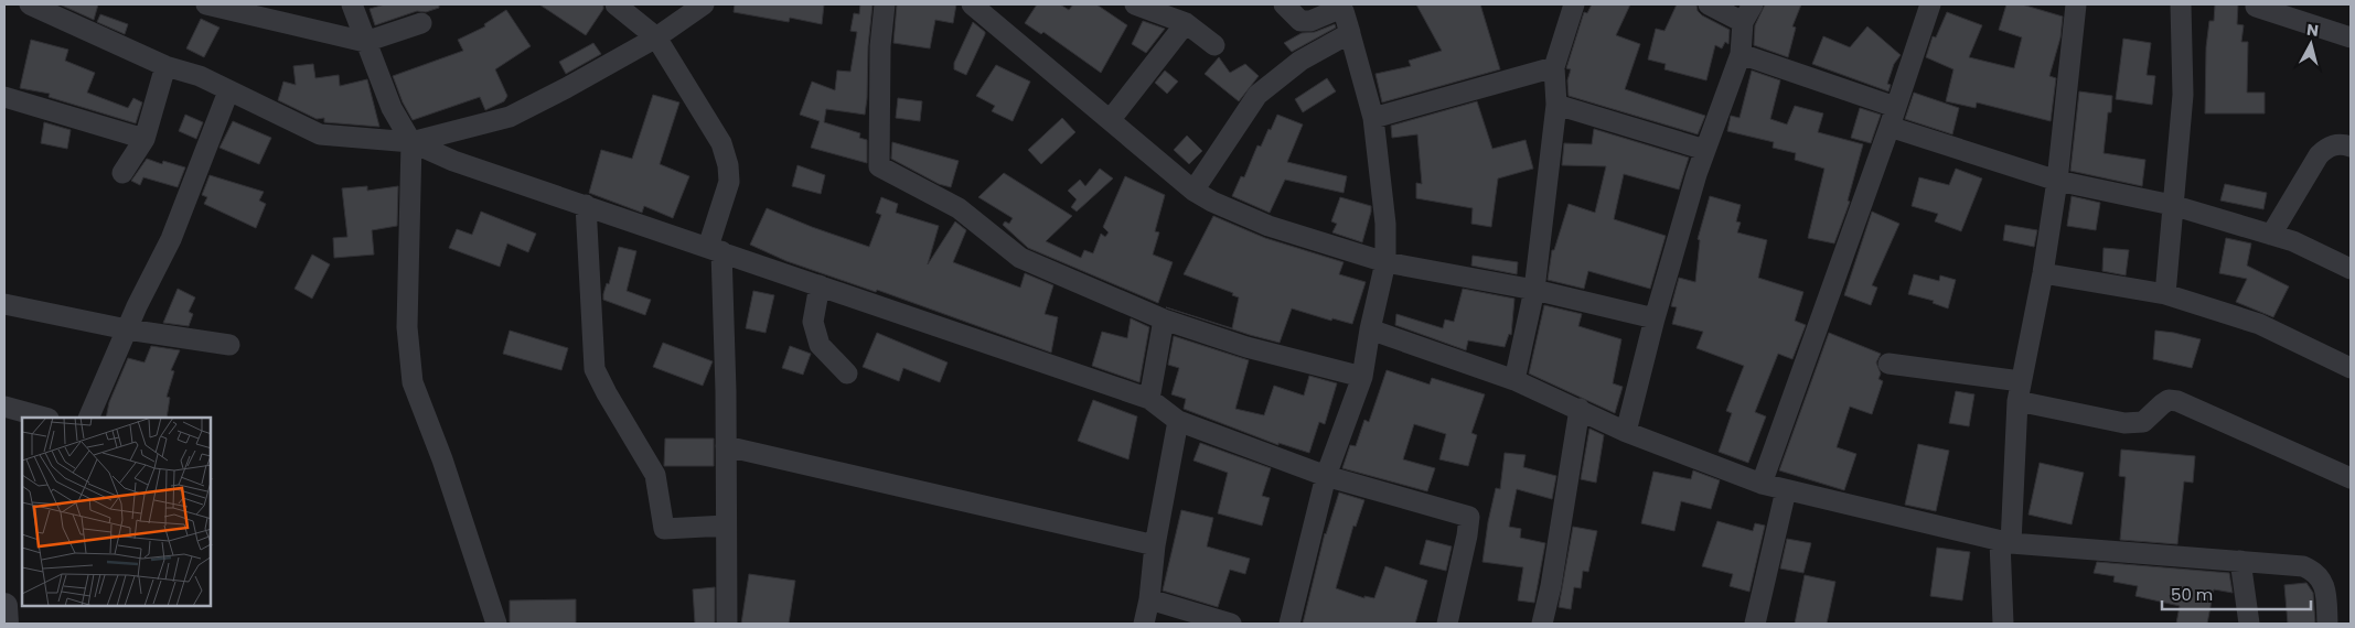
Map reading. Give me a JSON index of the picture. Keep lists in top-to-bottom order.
{
  "scale_bar": "50 m",
  "north": "top"
}
